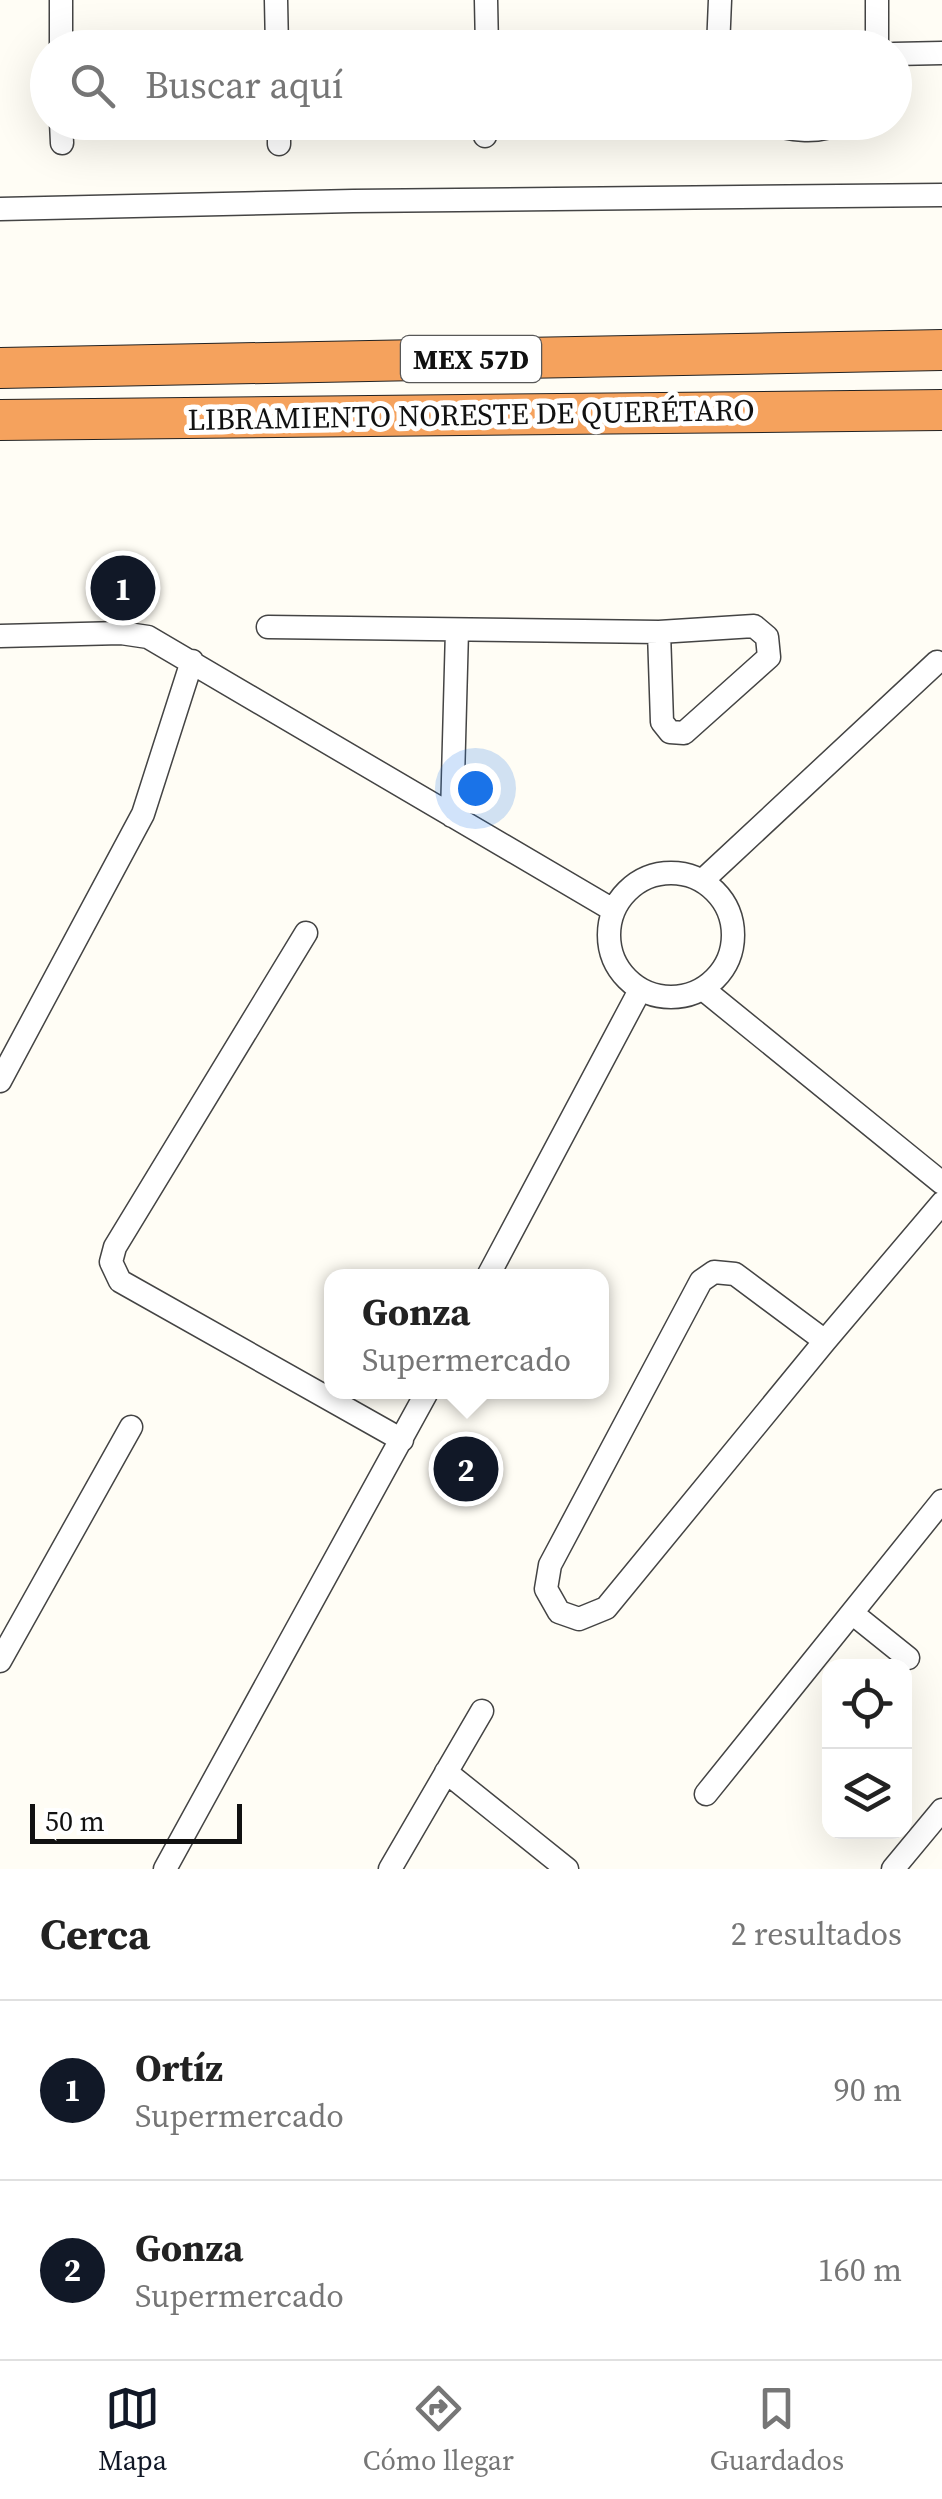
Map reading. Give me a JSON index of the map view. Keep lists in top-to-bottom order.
{
  "streets": {
    "highway": ["MEX 57D", "LIBRAMIENTO NORESTE DE QUERÉTARO"]
  },
  "scale_bar": "50 m",
  "page": {
    "search": "Buscar aquí",
    "pins": ["1", "2"],
    "popup": ["Gonza", "Supermercado"],
    "scale": "50 m",
    "heading": ["Cerca", "2 resultados"],
    "list": [
      {
        "mark": "1",
        "name": "Ortíz",
        "note": "Supermercado",
        "value": "90 m"
      },
      {
        "mark": "2",
        "name": "Gonza",
        "note": "Supermercado",
        "value": "160 m"
      }
    ],
    "nav": ["Mapa", "Cómo llegar", "Guardados"]
  }
}
